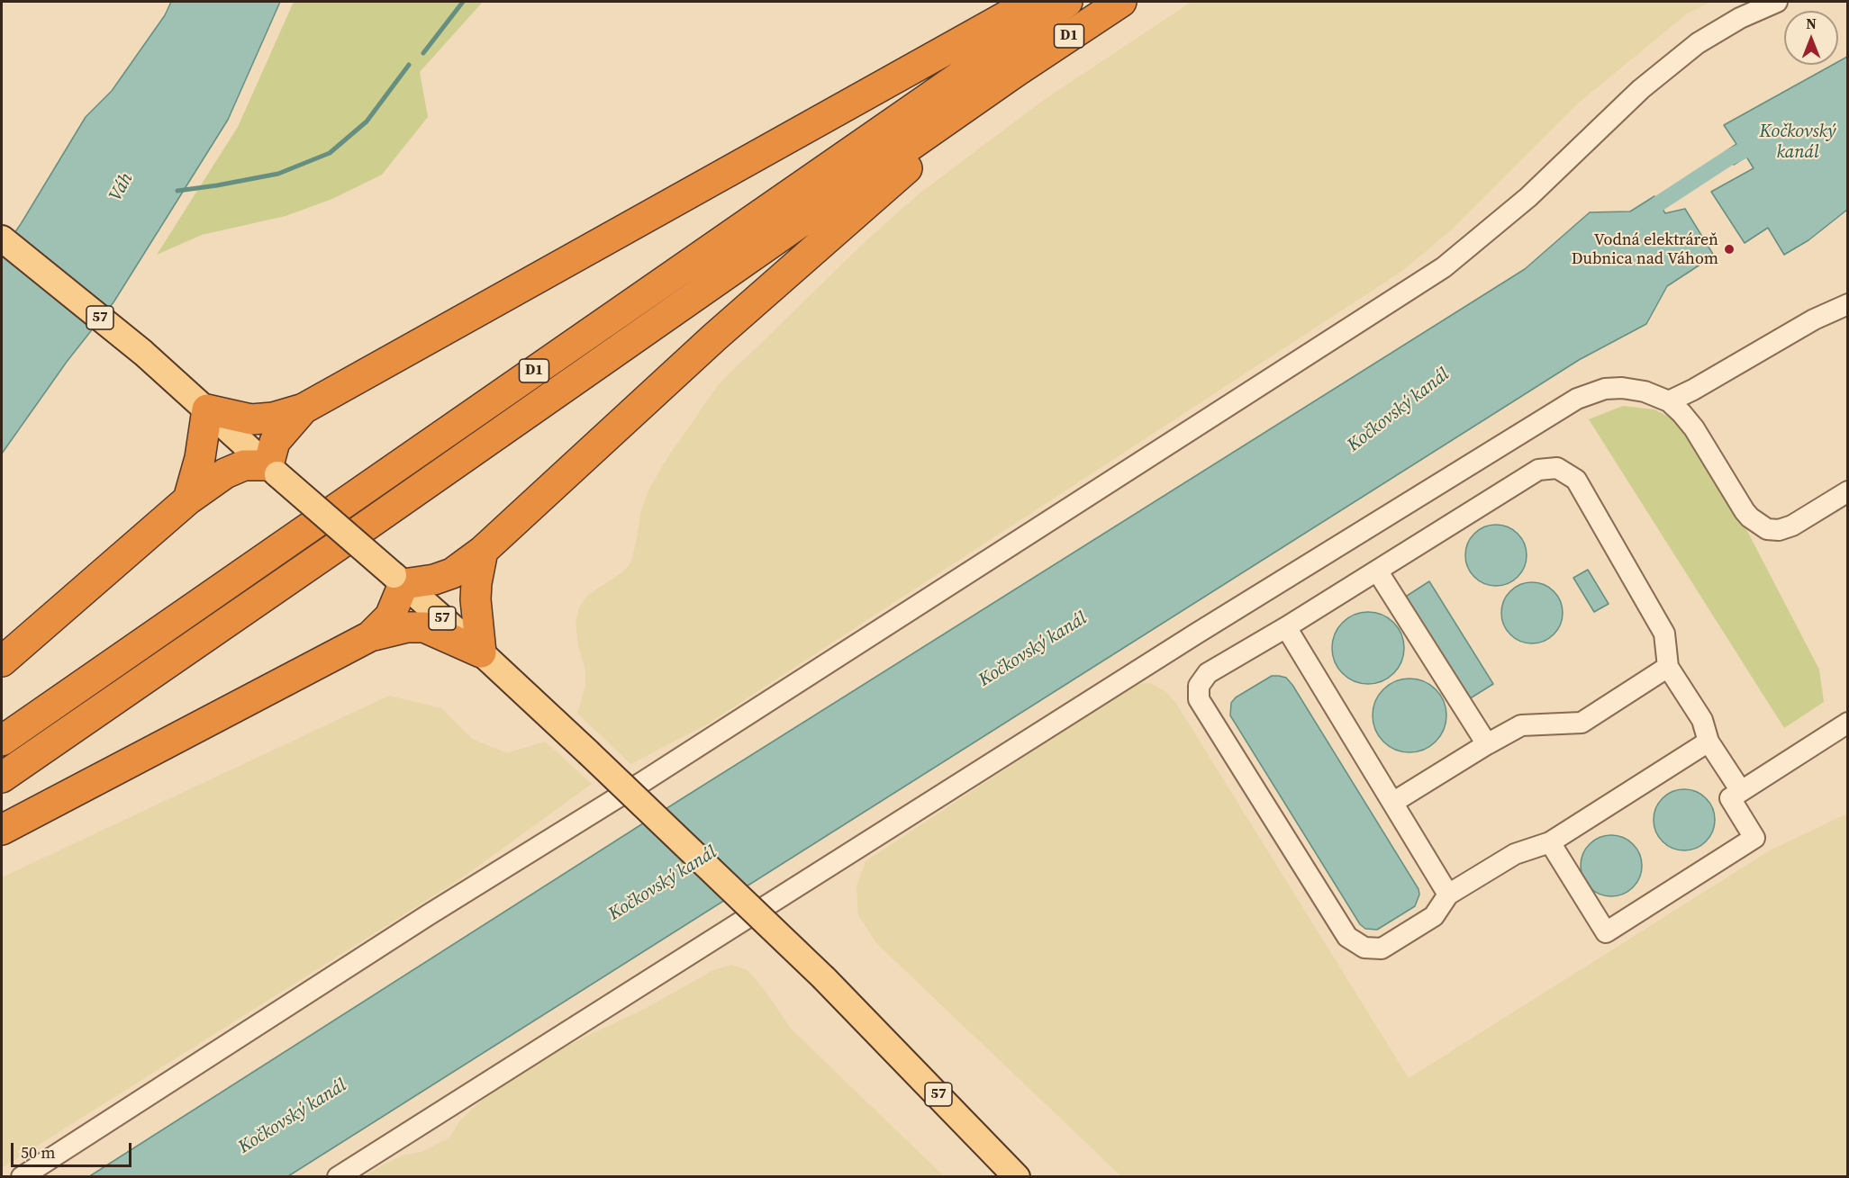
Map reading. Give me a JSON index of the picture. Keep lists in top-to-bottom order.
{
  "streets": {
    "highway": ["D1"],
    "main road": ["57"]
  },
  "water": ["Kočkovský kanál", "Váh"],
  "places": ["Vodná elektráreň Dubnica nad Váhom"],
  "scale_bar": "50 m",
  "north": "top"
}
